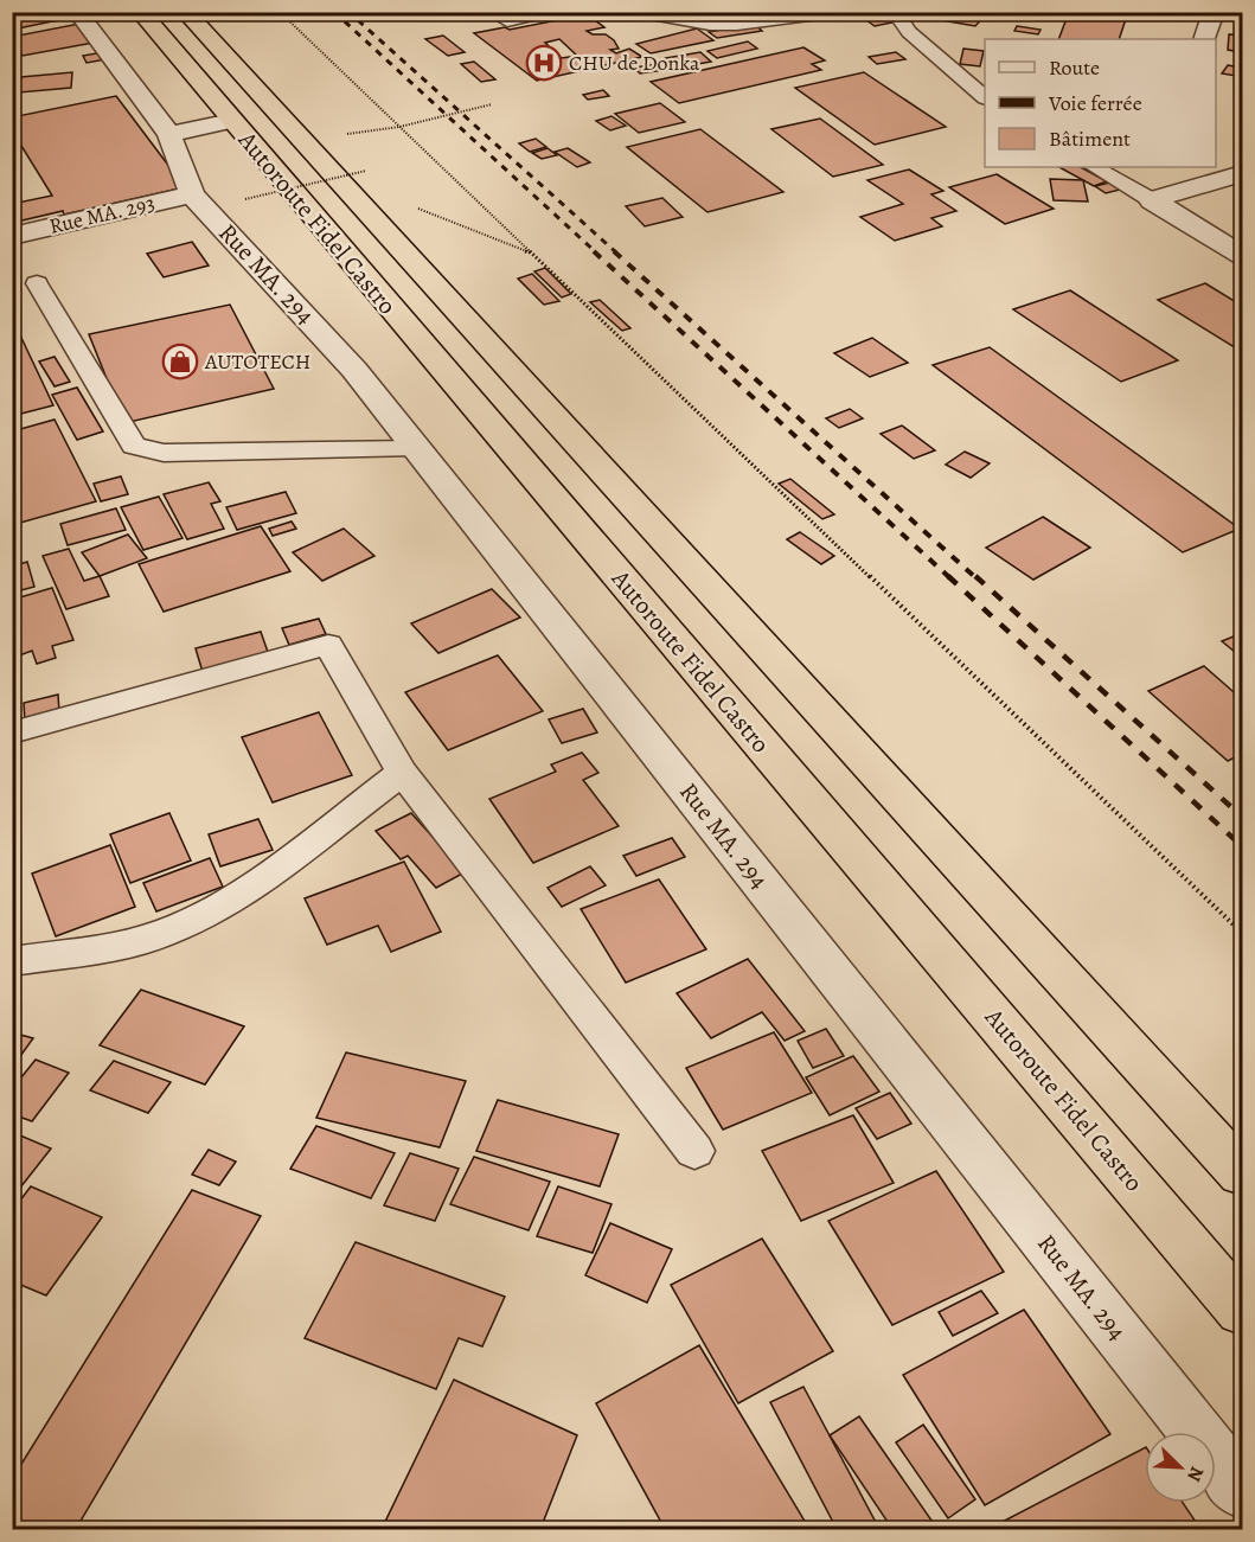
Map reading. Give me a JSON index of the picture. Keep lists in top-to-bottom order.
{
  "streets": {
    "highway": ["Autoroute Fidel Castro"],
    "street": ["Rue MA. 293", "Rue MA. 294"]
  },
  "crossings": [
    ["Rue MA. 293", "Rue MA. 294"]
  ],
  "places": {
    "hospital": ["CHU de Donka"],
    "shop": ["AUTOTECH"]
  },
  "legend": ["Route", "Voie ferrée", "Bâtiment"],
  "north": "bottom right"
}
